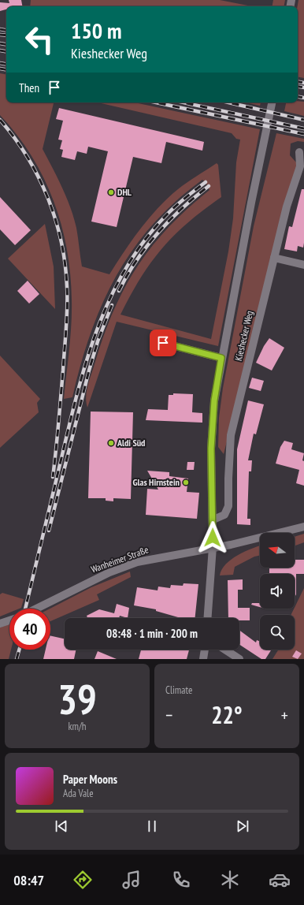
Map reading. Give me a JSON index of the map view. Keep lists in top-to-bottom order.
{
  "streets": {
    "street": ["Kieshecker Weg", "Wanheimer Straße"]
  },
  "crossings": [
    ["Kieshecker Weg", "Wanheimer Straße"]
  ],
  "places": ["DHL", "Aldi Süd", "Glas Hirnstein"],
  "north": "left",
  "page": {
    "turn": ["150 m", "Kieshecker Weg"],
    "then": "Then",
    "limit": "40",
    "trip": "08:48 · 1 min · 200 m",
    "tile": [
      ["39", "km/h"],
      "Climate"
    ],
    "heat": ["−", "22°", "+"],
    "song": ["Paper Moons", "Ada Vale"],
    "tabs": "08:47"
  }
}
